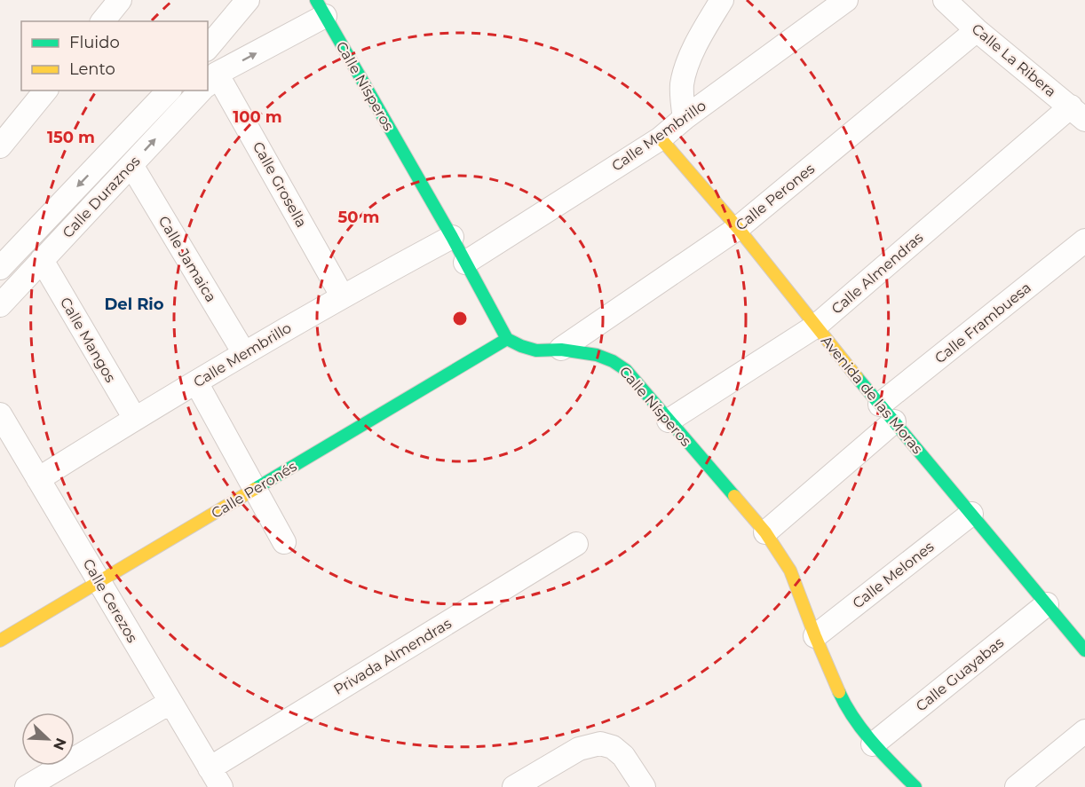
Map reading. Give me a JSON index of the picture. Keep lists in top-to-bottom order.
{
  "streets": {
    "street": [
      "Calle La Ribera",
      "Calle Nísperos",
      "Calle Membrillo",
      "Calle Grosella",
      "Calle Duraznos",
      "Calle Perones",
      "Calle Jamaica",
      "Calle Almendras",
      "Calle Frambuesa",
      "Calle Mangos",
      "Avenida de las Moras",
      "Calle Peronés",
      "Calle Melones",
      "Calle Cerezos",
      "Privada Almendras",
      "Calle Guayabas"
    ]
  },
  "crossings": [
    ["Calle La Ribera", "Calle Perones"],
    ["Calle La Ribera", "Calle Almendras"],
    ["Calle Nísperos", "Calle Membrillo"],
    ["Calle Nísperos", "Calle Duraznos"],
    ["Calle Nísperos", "Calle Perones"],
    ["Calle Nísperos", "Calle Almendras"],
    ["Calle Nísperos", "Calle Frambuesa"],
    ["Calle Nísperos", "Calle Peronés"],
    ["Calle Nísperos", "Calle Melones"],
    ["Calle Nísperos", "Calle Guayabas"],
    ["Calle Membrillo", "Calle Grosella"],
    ["Calle Membrillo", "Calle Jamaica"],
    ["Calle Membrillo", "Calle Mangos"],
    ["Calle Membrillo", "Avenida de las Moras"],
    ["Calle Membrillo", "Calle Cerezos"],
    ["Calle Grosella", "Calle Duraznos"],
    ["Calle Duraznos", "Calle Jamaica"],
    ["Calle Duraznos", "Calle Mangos"],
    ["Calle Perones", "Avenida de las Moras"],
    ["Calle Almendras", "Avenida de las Moras"],
    ["Calle Frambuesa", "Avenida de las Moras"],
    ["Avenida de las Moras", "Calle Melones"],
    ["Avenida de las Moras", "Calle Guayabas"],
    ["Calle Peronés", "Calle Cerezos"],
    ["Calle Cerezos", "Privada Almendras"]
  ],
  "districts": ["Del Rio"],
  "legend": ["Fluido", "Lento"],
  "north": "bottom right",
  "rings": ["100 m", "150 m", "50 m"]
}
